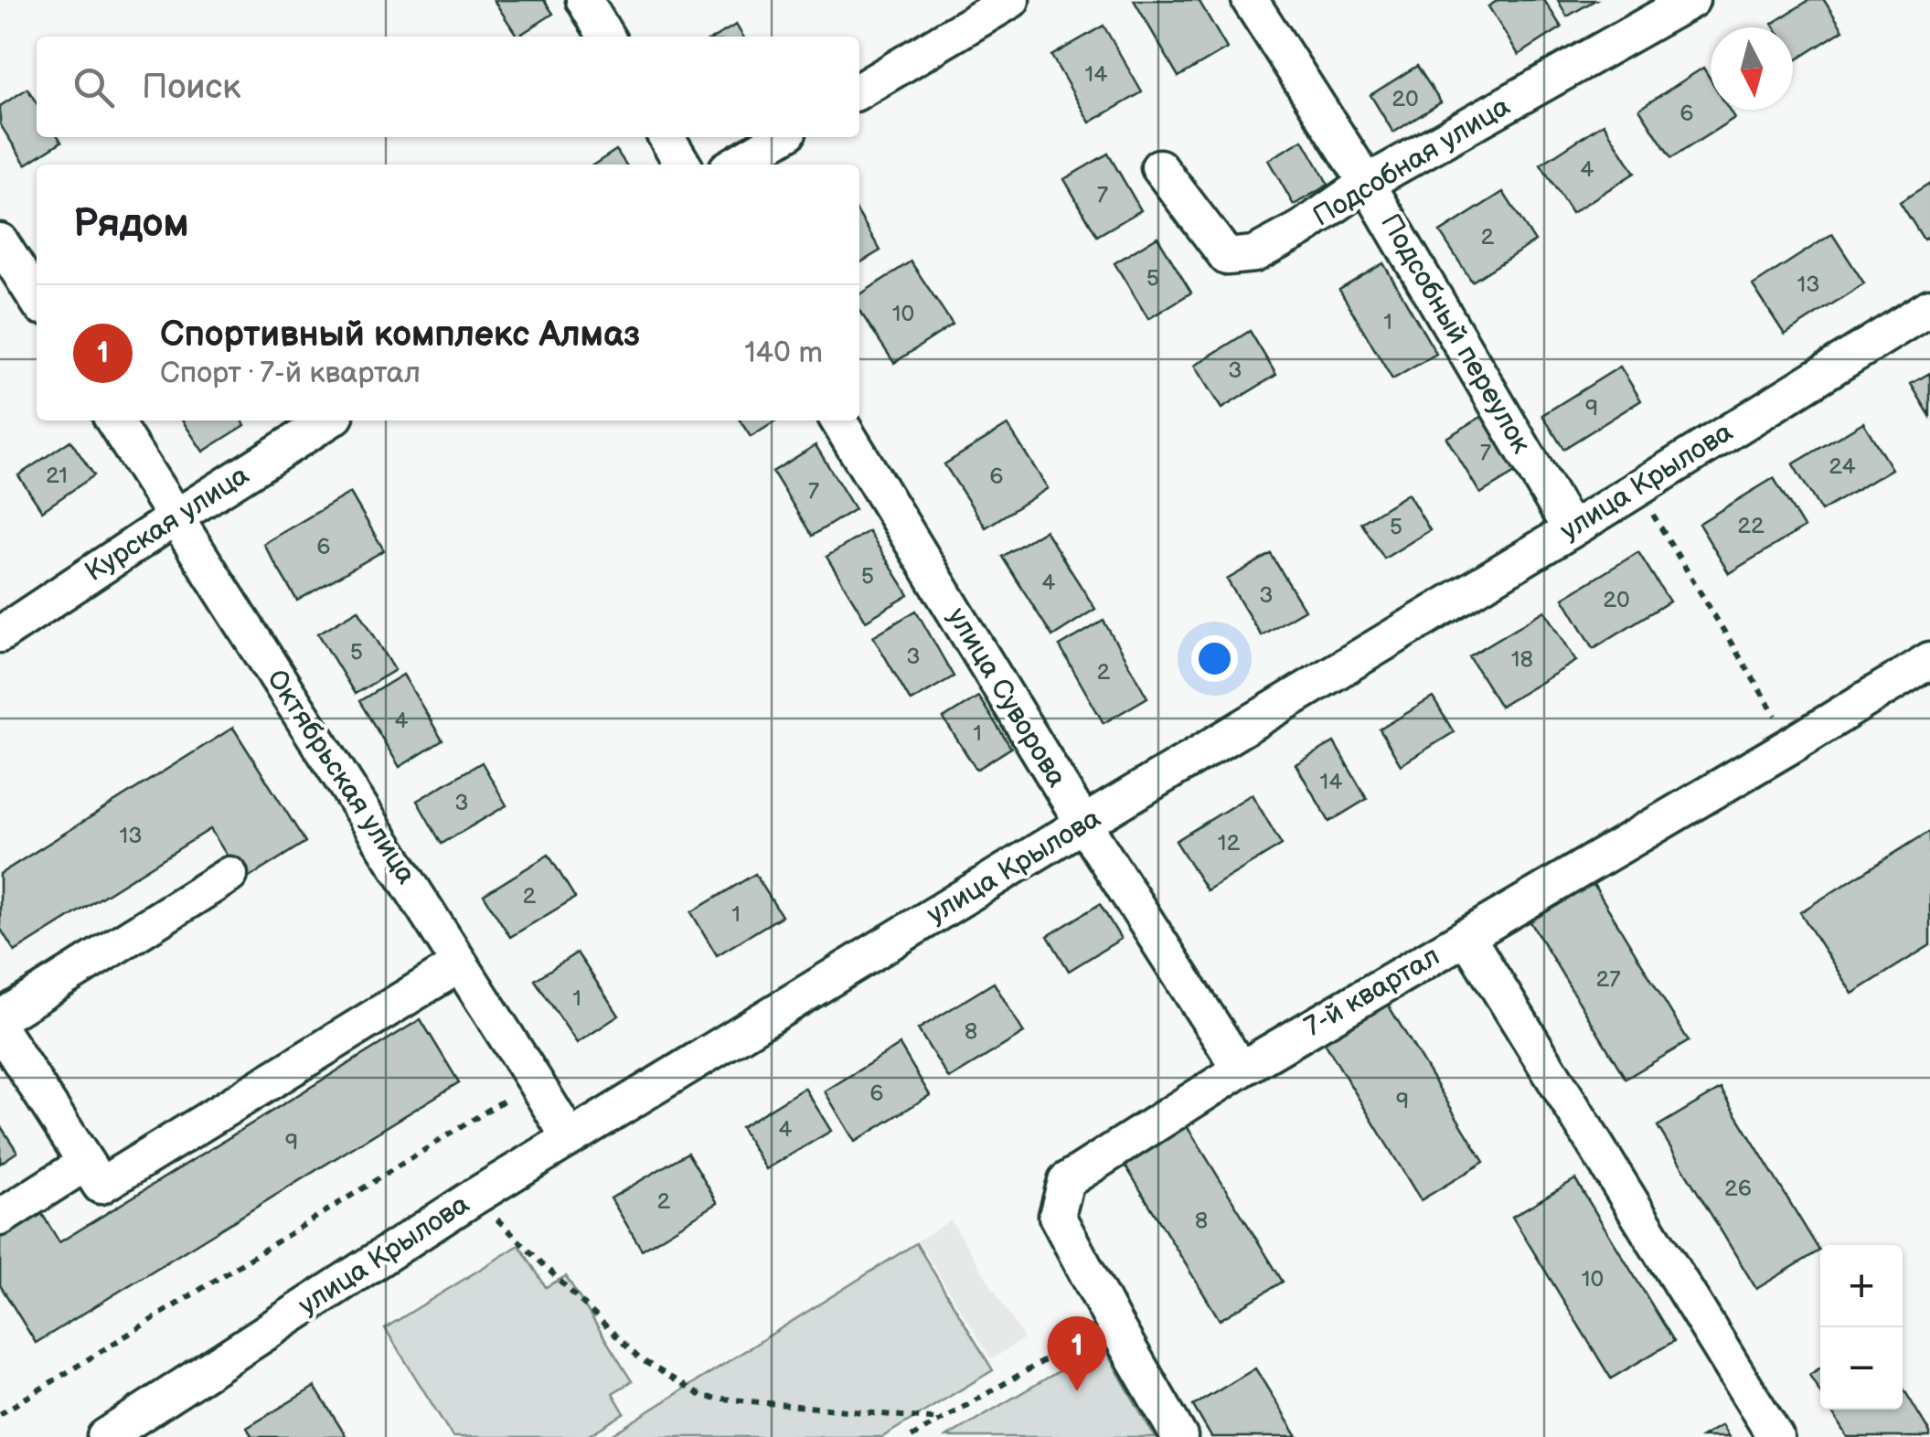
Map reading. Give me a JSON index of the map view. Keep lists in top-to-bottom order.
{
  "streets": {
    "street": [
      "Подсобная улица",
      "Подсобный переулок",
      "улица Крылова",
      "Курская улица",
      "улица Суворова",
      "Октябрьская улица",
      "7-й квартал"
    ]
  },
  "crossings": [
    ["Подсобная улица", "Подсобный переулок"],
    ["Подсобный переулок", "улица Крылова"],
    ["улица Крылова", "улица Суворова"],
    ["улица Крылова", "Октябрьская улица"],
    ["Курская улица", "Октябрьская улица"],
    ["улица Суворова", "7-й квартал"]
  ],
  "house_numbers": [
    "14",
    "20",
    "6",
    "4",
    "7",
    "2",
    "5",
    "13",
    "10",
    "1",
    "3",
    "9",
    "7",
    "24",
    "21",
    "6",
    "7",
    "22",
    "5",
    "6",
    "5",
    "4",
    "3",
    "20",
    "5",
    "3",
    "18",
    "2",
    "4",
    "1",
    "14",
    "3",
    "13",
    "12",
    "2",
    "1",
    "27",
    "1",
    "8",
    "6",
    "9",
    "4",
    "9",
    "26",
    "2",
    "8",
    "10"
  ],
  "north": "bottom",
  "page": {
    "search": "Поиск",
    "heading": "Рядом",
    "list": [
      {
        "mark": "1",
        "name": "Спортивный комплекс Алмаз",
        "note": "Спорт · 7-й квартал",
        "value": "140 m"
      }
    ],
    "map_buttons": ["+", "−"],
    "pins": "1"
  }
}
